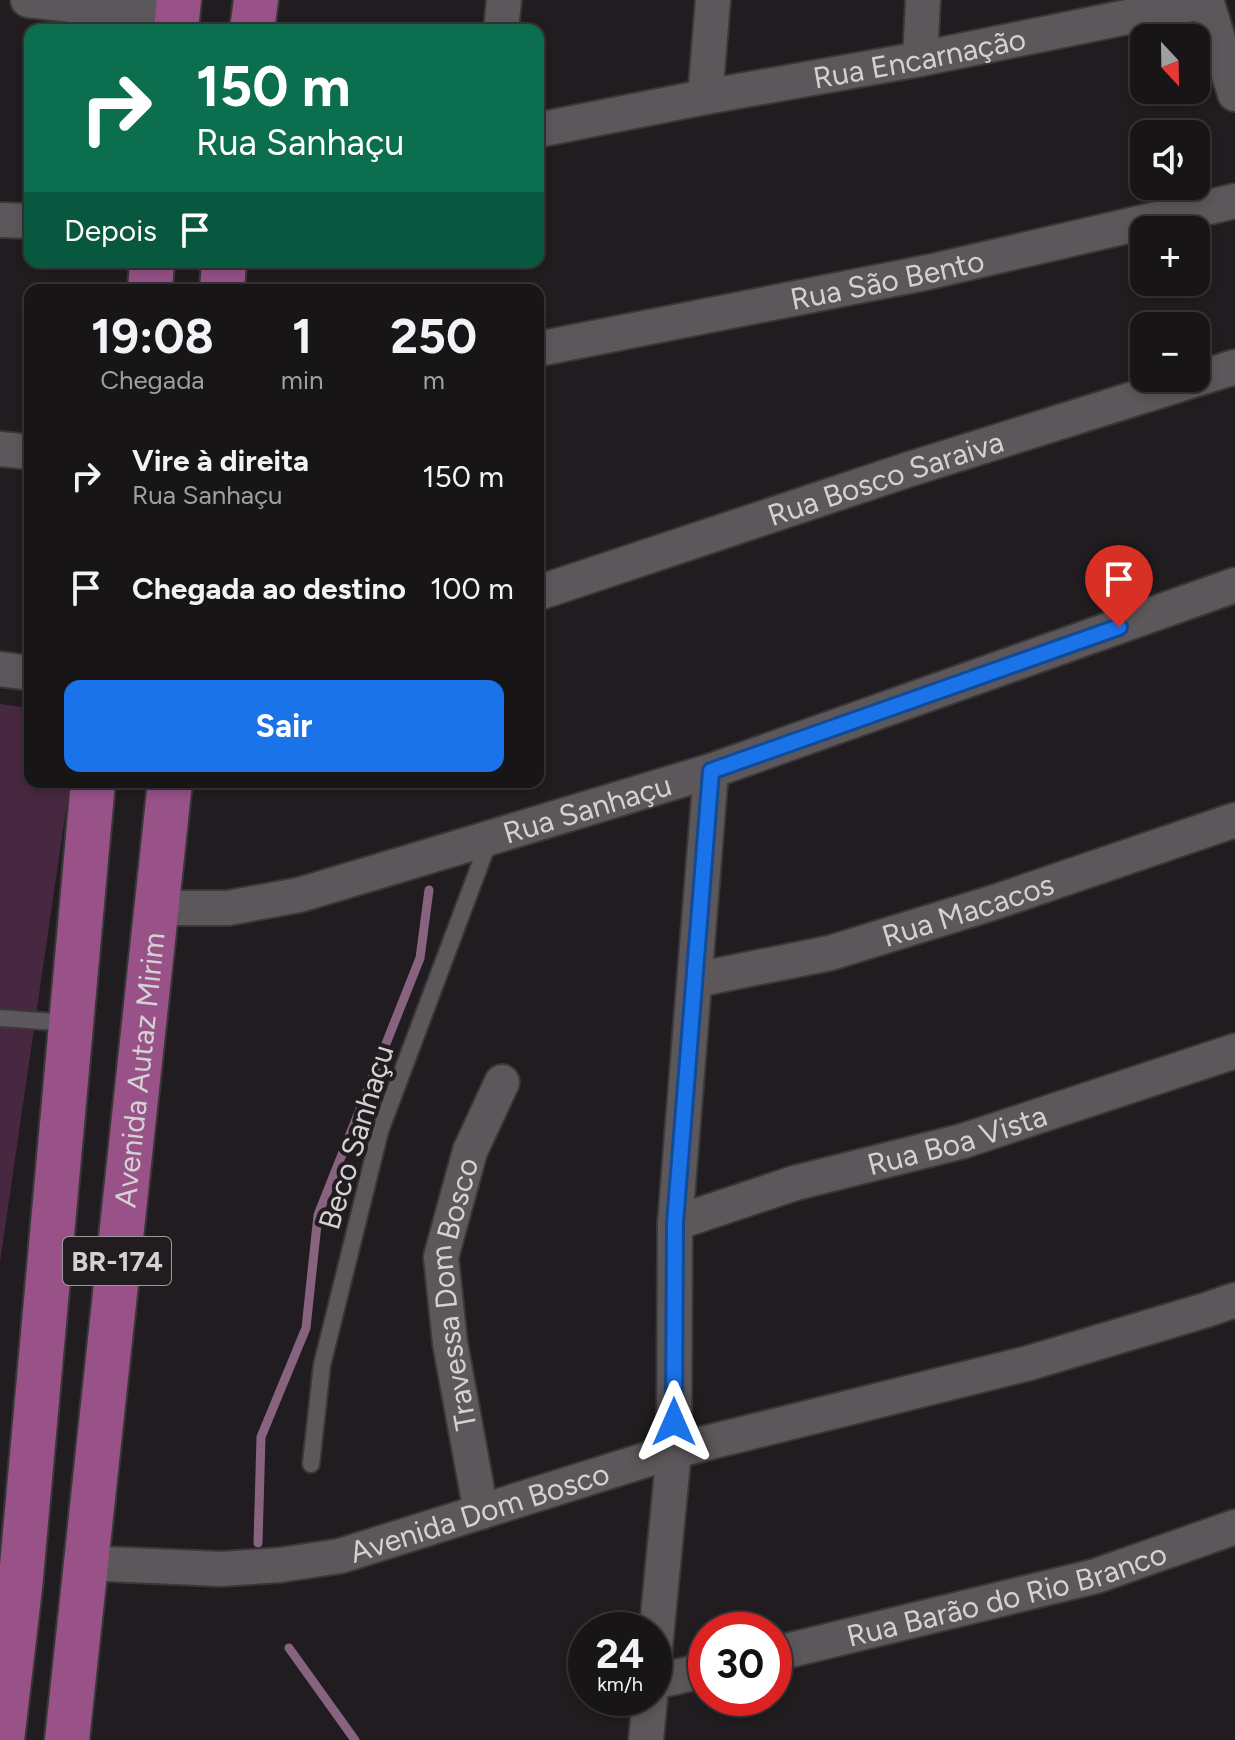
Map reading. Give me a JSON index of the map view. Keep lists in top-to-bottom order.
{
  "streets": {
    "main road": ["Avenida Autaz Mirim", "BR-174"],
    "street": [
      "Rua Encarnação",
      "Rua São Bento",
      "Rua Bosco Saraiva",
      "Rua Sanhaçu",
      "Rua Macacos",
      "Rua Boa Vista",
      "Travessa Dom Bosco",
      "Avenida Dom Bosco",
      "Rua Barão do Rio Branco"
    ],
    "lane": ["Beco Sanhaçu"]
  },
  "crossings": [
    ["Rua Sanhaçu", "Avenida Autaz Mirim"],
    ["Rua Sanhaçu", "Beco Sanhaçu"],
    ["Avenida Autaz Mirim", "Avenida Dom Bosco"],
    ["Travessa Dom Bosco", "Avenida Dom Bosco"]
  ],
  "north": "bottom",
  "page": {
    "map_buttons": ["+", "−"],
    "turn": ["150 m", "Rua Sanhaçu"],
    "then": "Depois",
    "eta": [
      "19:08",
      "Chegada",
      "1",
      "min",
      "250",
      "m"
    ],
    "list": [
      {
        "name": "Vire à direita",
        "note": "Rua Sanhaçu",
        "value": "150 m"
      },
      {
        "name": "Chegada ao destino",
        "value": "100 m"
      }
    ],
    "buttons": "Sair",
    "speed": "24 km/h",
    "limit": "30"
  }
}
